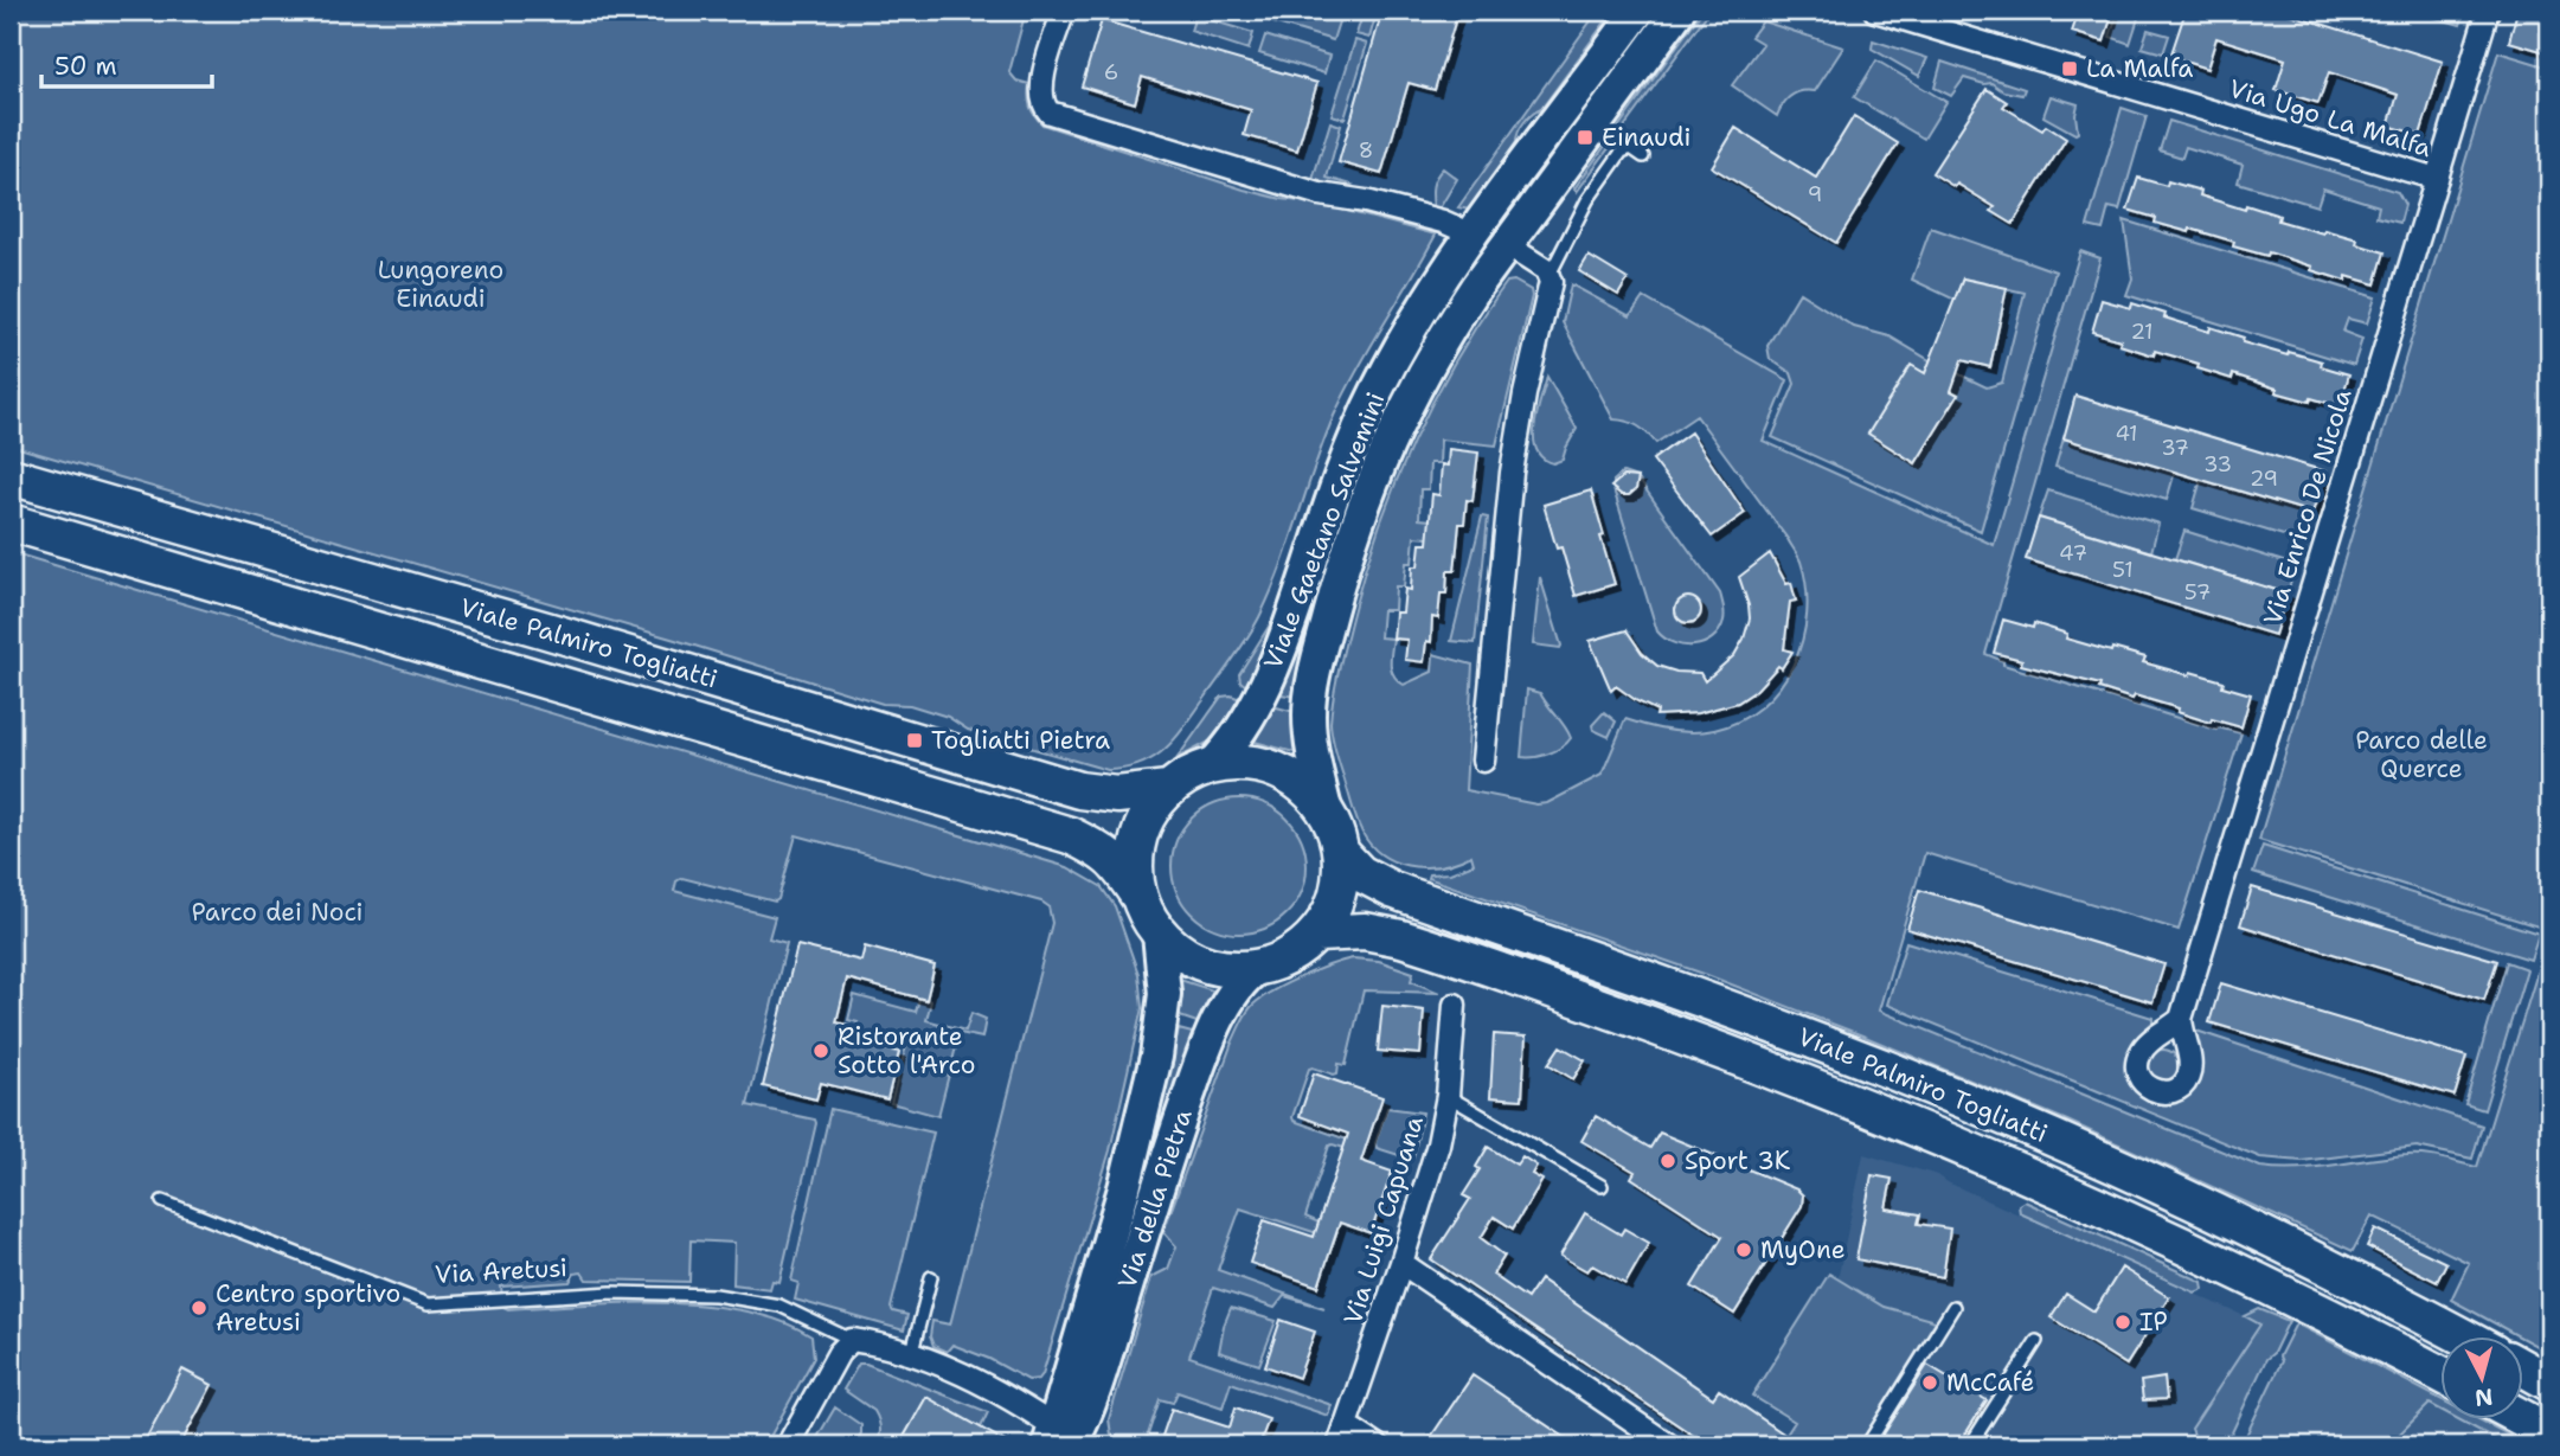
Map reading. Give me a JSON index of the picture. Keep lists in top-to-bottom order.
{
  "streets": {
    "main road": ["Viale Gaetano Salvemini", "Viale Palmiro Togliatti", "Via della Pietra"],
    "street": [
      "Via Ugo La Malfa",
      "Via Enrico De Nicola",
      "Via Luigi Capuana",
      "Via Aretusi"
    ]
  },
  "crossings": [
    ["Via Ugo La Malfa", "Via Enrico De Nicola"],
    ["Viale Gaetano Salvemini", "Viale Palmiro Togliatti"],
    ["Viale Gaetano Salvemini", "Via della Pietra"],
    ["Viale Palmiro Togliatti", "Via della Pietra"],
    ["Via della Pietra", "Via Aretusi"]
  ],
  "parks": ["Lungoreno Einaudi", "Parco delle Querce", "Parco dei Noci"],
  "places": {
    "transit": ["La Malfa", "Einaudi", "Togliatti Pietra"],
    "other": [
      "Ristorante Sotto l'Arco",
      "Sport 3K",
      "MyOne",
      "Centro sportivo Aretusi",
      "IP",
      "McCafé"
    ]
  },
  "house_numbers": [
    "6",
    "8",
    "9",
    "21",
    "41",
    "37",
    "33",
    "29",
    "47",
    "51",
    "57"
  ],
  "scale_bar": "50 m",
  "north": "bottom"
}
